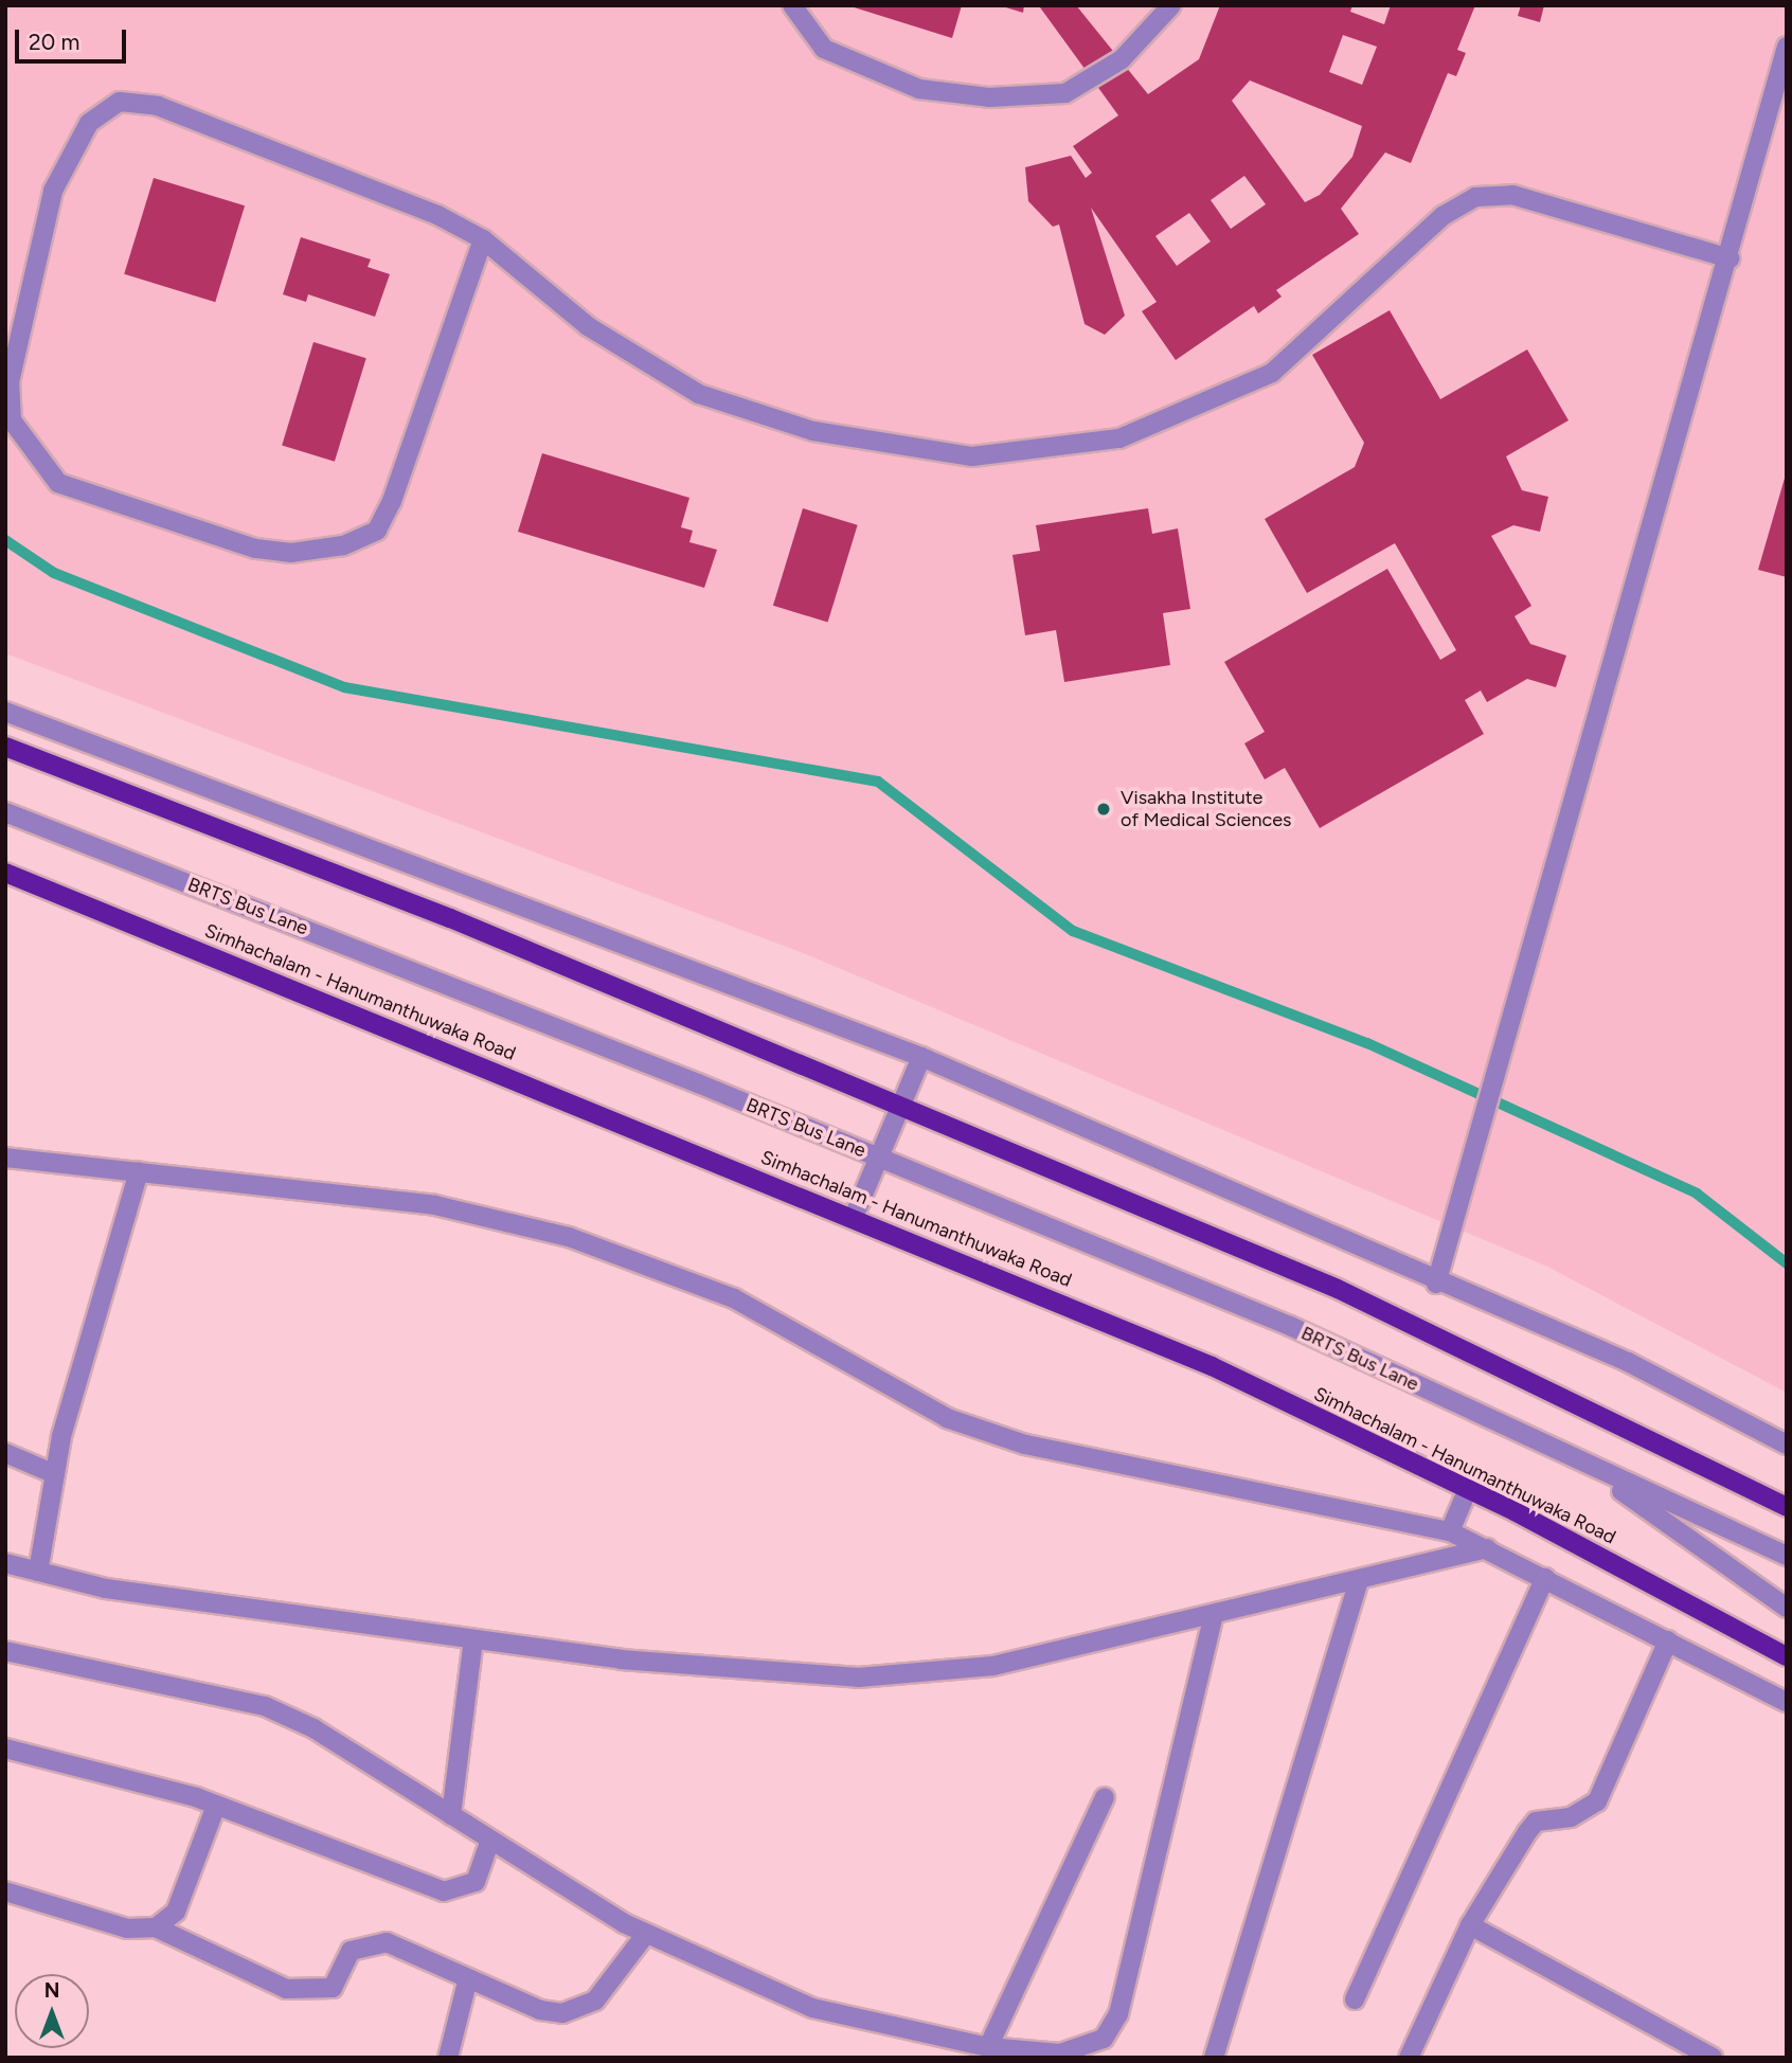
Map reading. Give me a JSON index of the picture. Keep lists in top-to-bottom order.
{
  "streets": {
    "main road": ["Simhachalam - Hanumanthuwaka Road"],
    "street": ["BRTS Bus Lane"]
  },
  "places": ["Visakha Institute of Medical Sciences"],
  "scale_bar": "20 m",
  "north": "top"
}
